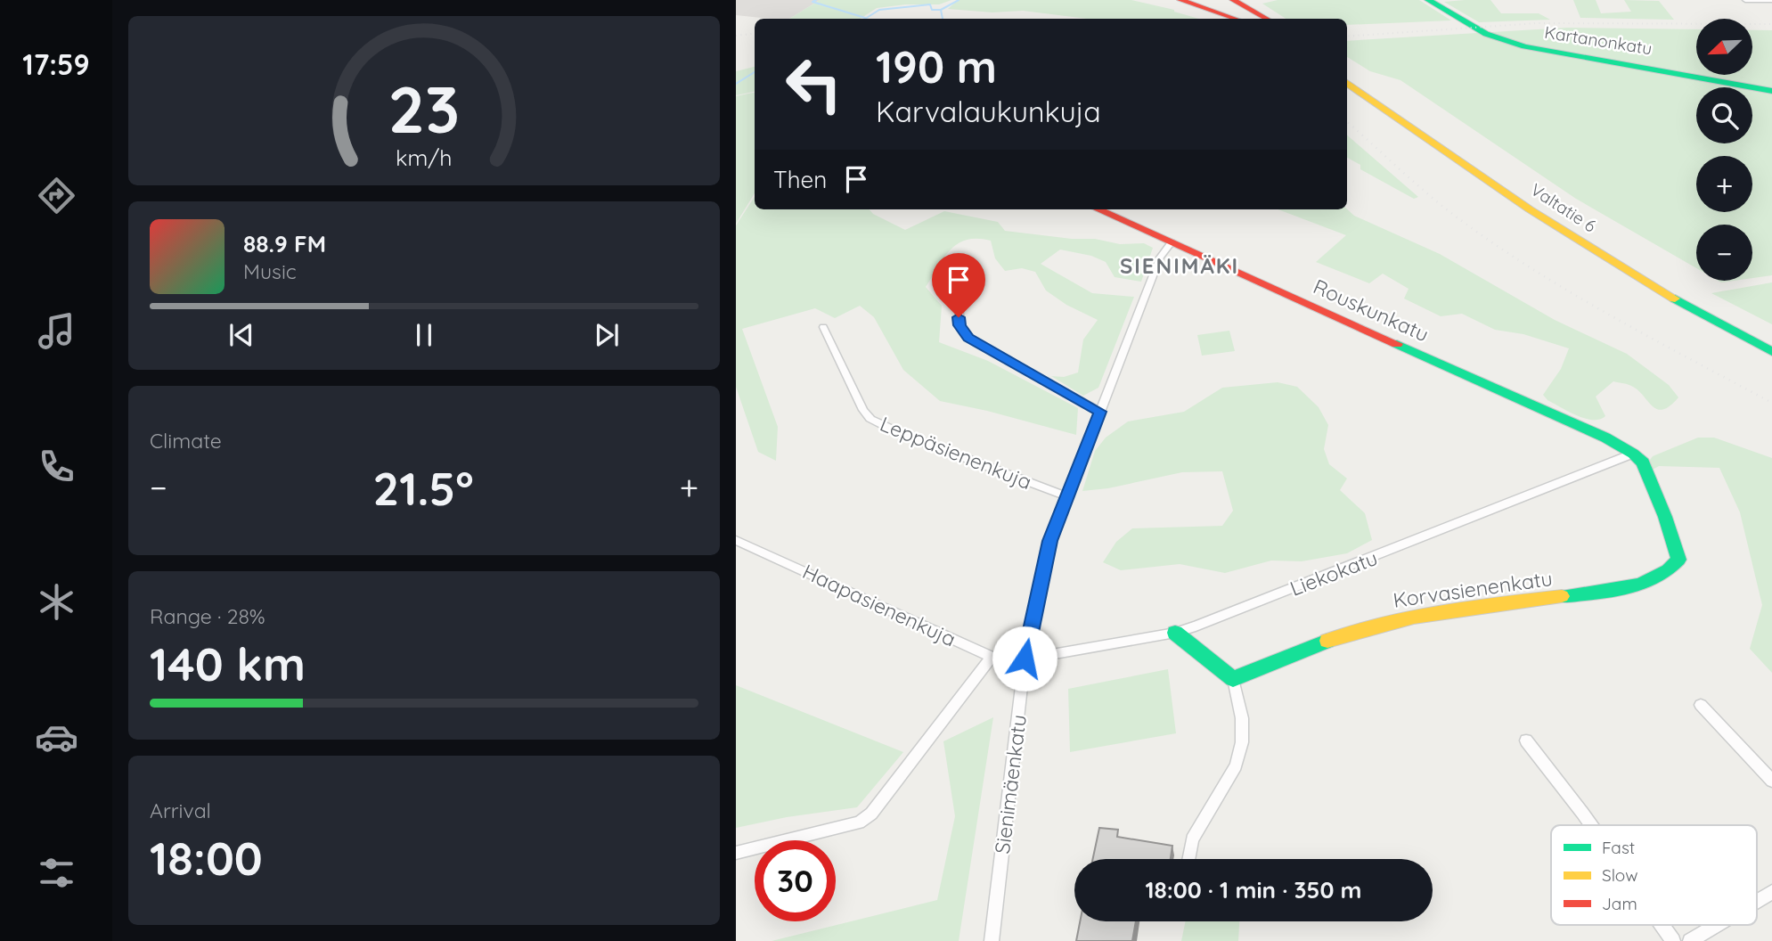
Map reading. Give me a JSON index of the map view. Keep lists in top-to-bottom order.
{
  "streets": {
    "main road": [
      "Kartanonkatu",
      "Valtatie 6",
      "Rouskunkatu",
      "Korvasienenkatu"
    ],
    "street": [
      "Leppäsienenkuja",
      "Liekokatu",
      "Haapasienenkuja",
      "Sienimäenkatu"
    ]
  },
  "crossings": [
    ["Rouskunkatu", "Liekokatu"],
    ["Rouskunkatu", "Korvasienenkatu"],
    ["Rouskunkatu", "Sienimäenkatu"],
    ["Leppäsienenkuja", "Sienimäenkatu"],
    ["Liekokatu", "Korvasienenkatu"],
    ["Liekokatu", "Haapasienenkuja"],
    ["Liekokatu", "Sienimäenkatu"],
    ["Haapasienenkuja", "Sienimäenkatu"]
  ],
  "districts": ["SIENIMÄKI"],
  "legend": ["Fast", "Slow", "Jam"],
  "north": "bottom left",
  "page": {
    "tabs": "17:59",
    "map_buttons": ["+", "−"],
    "turn": ["190 m", "Karvalaukunkuja"],
    "then": "Then",
    "song": ["88.9 FM", "Music"],
    "tile": [
      "Climate",
      ["Range · 28%", "140 km"],
      ["Arrival", "18:00"]
    ],
    "heat": ["−", "21.5°", "+"],
    "limit": "30",
    "trip": "18:00 · 1 min · 350 m",
    "gauge": ["23", "km/h"]
  }
}
